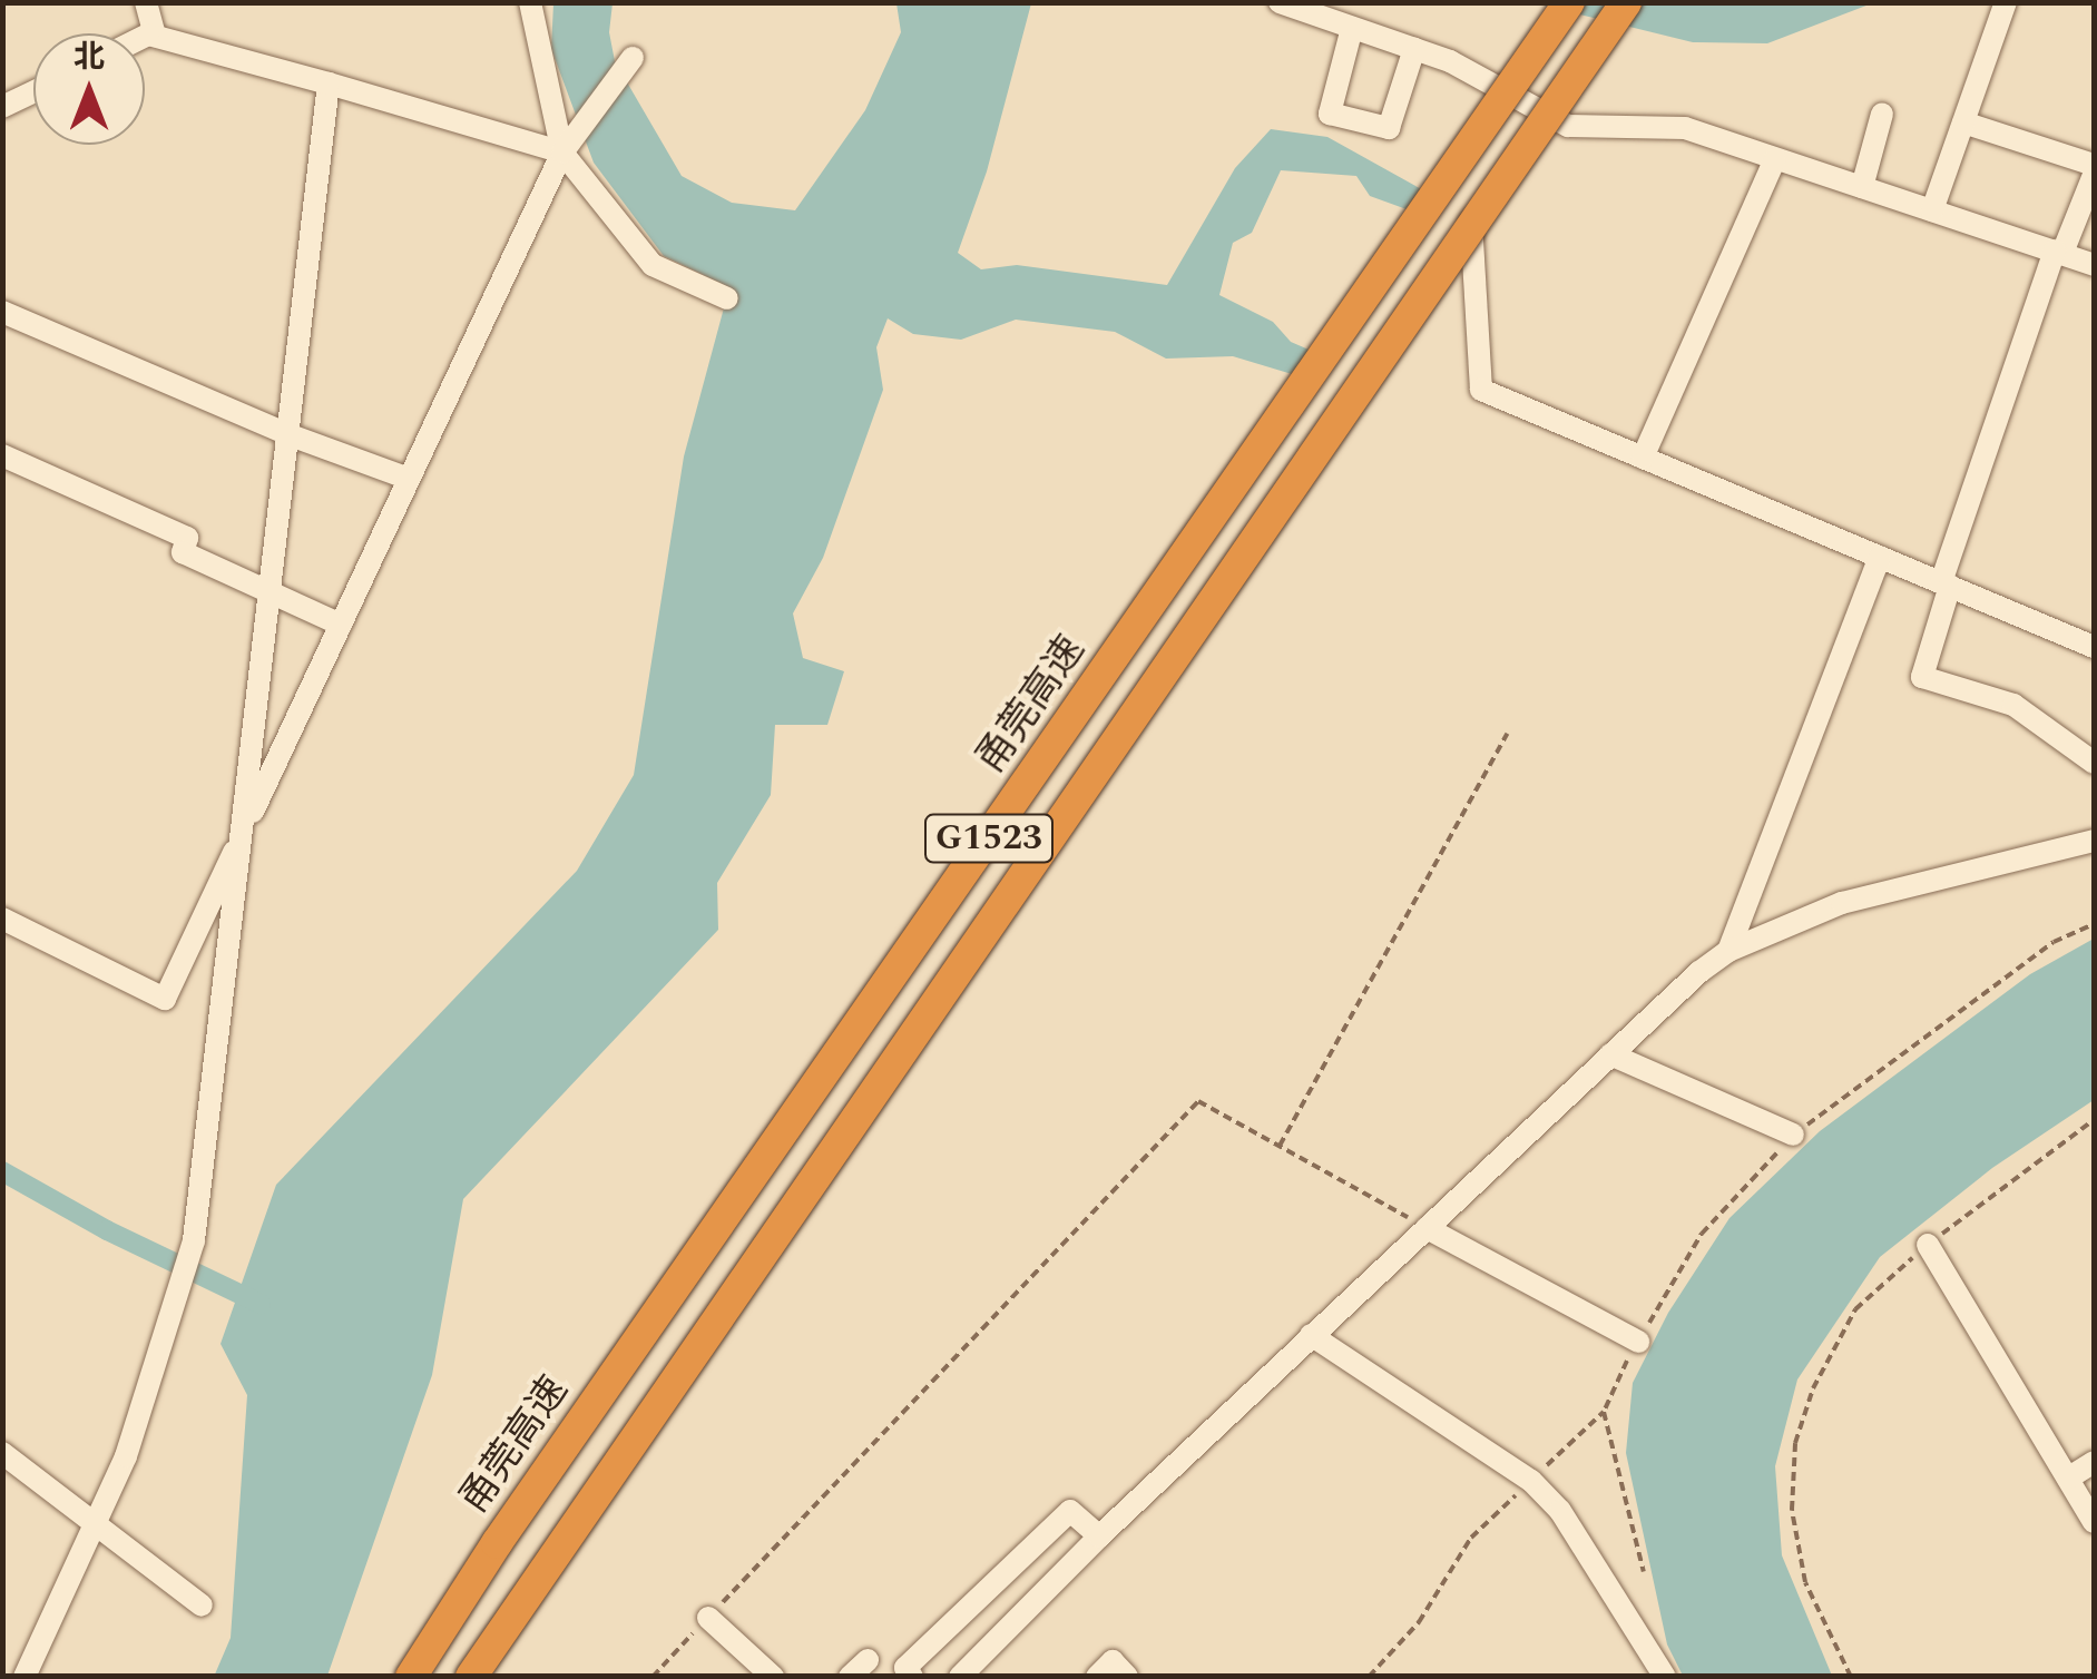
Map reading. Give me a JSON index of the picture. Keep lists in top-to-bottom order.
{
  "streets": {
    "highway": ["甬莞高速", "G1523"]
  },
  "north": "top"
}
